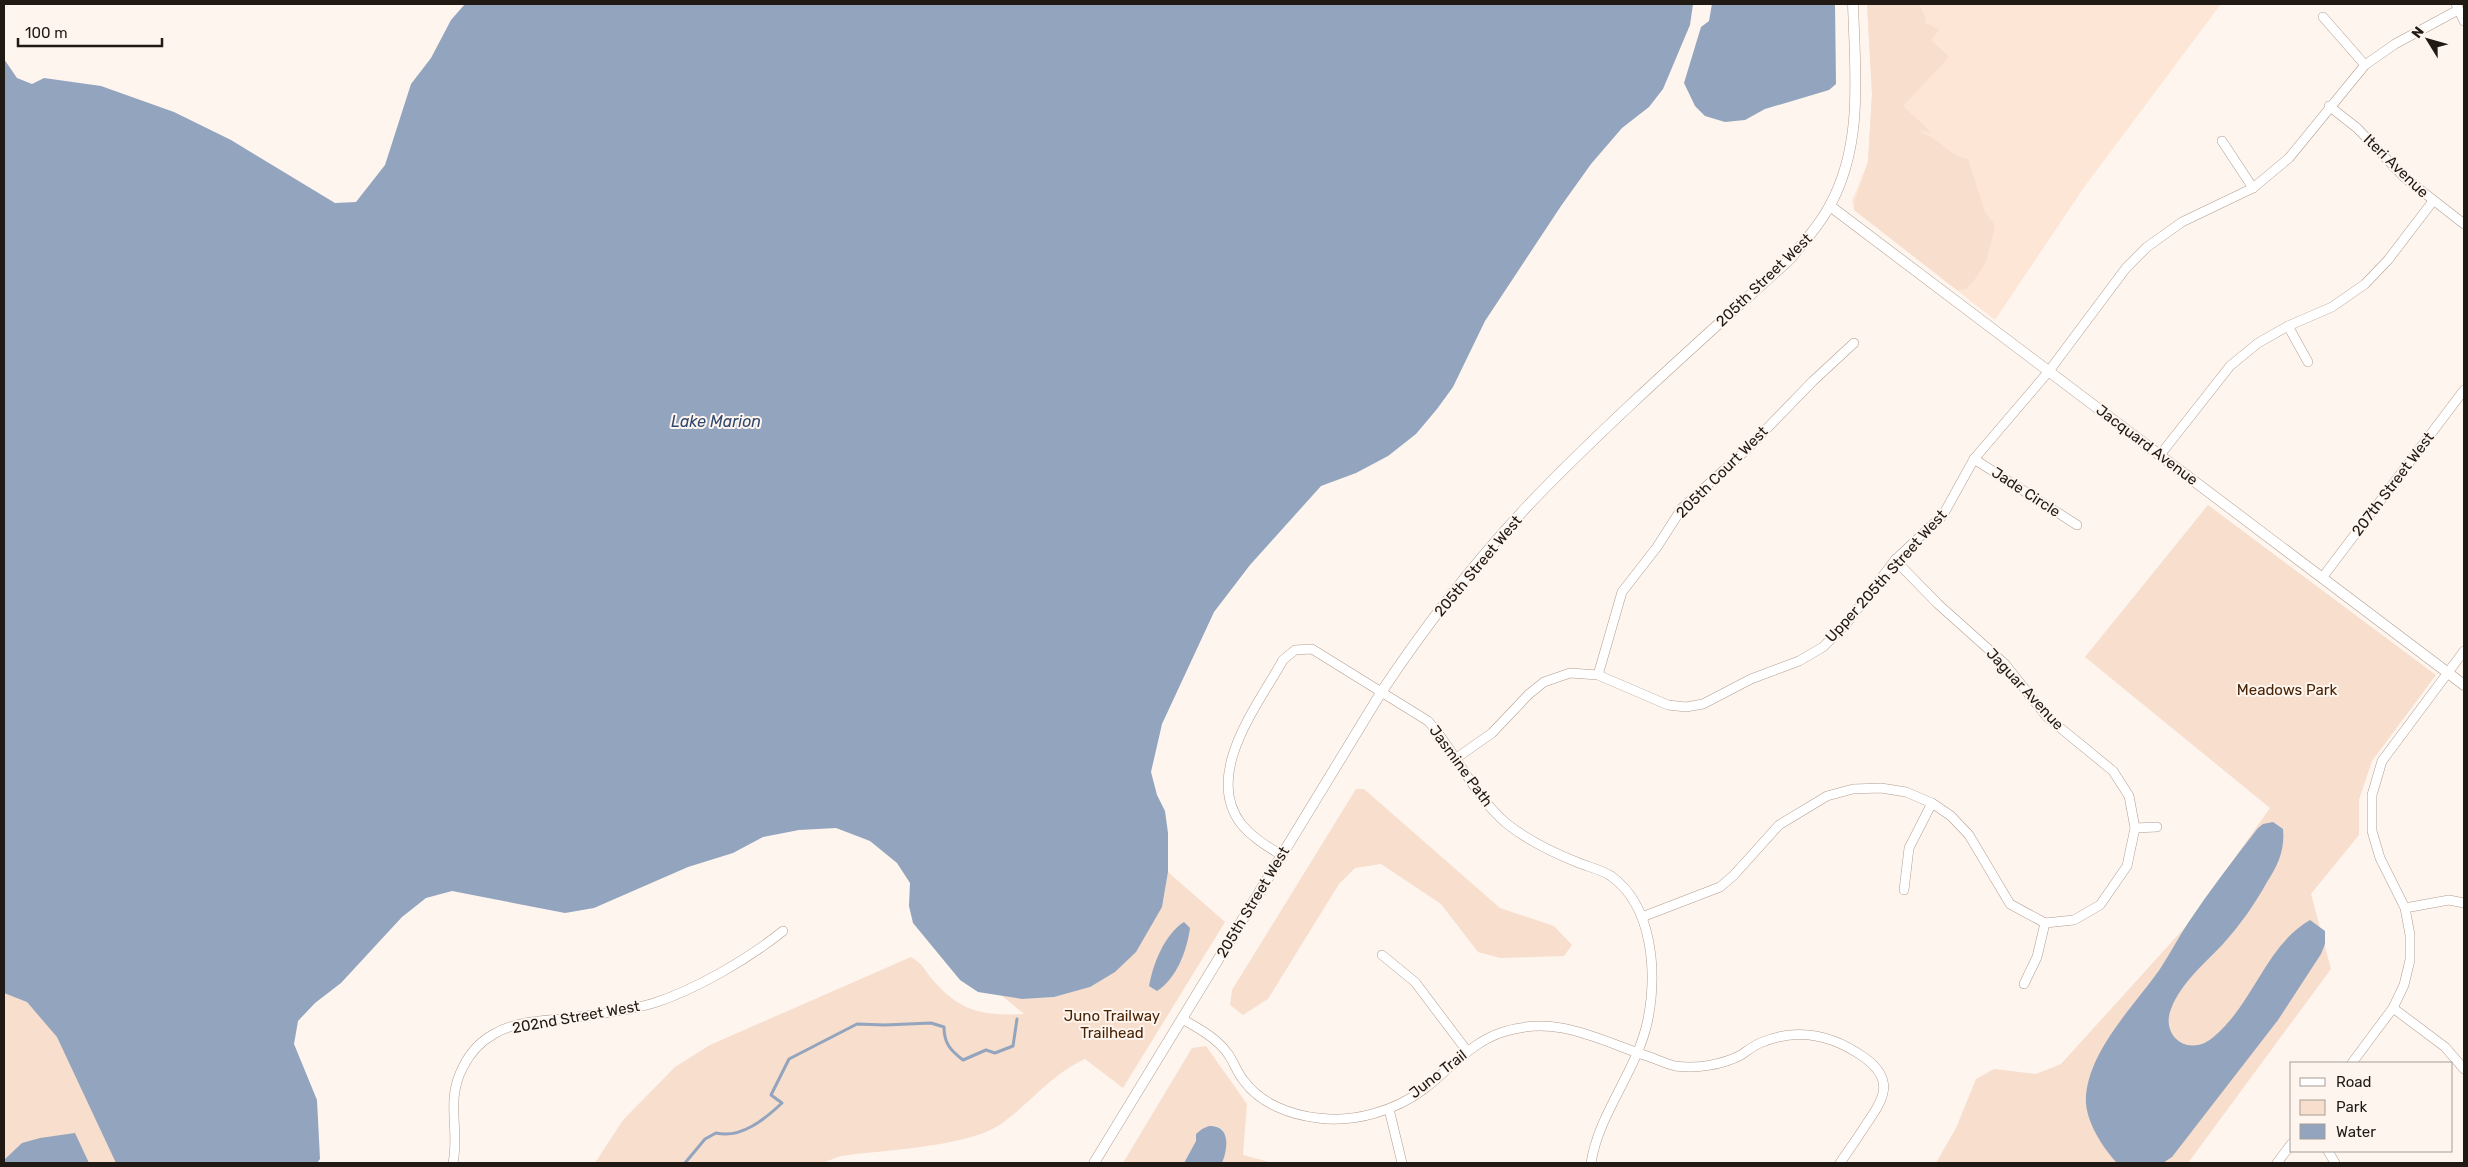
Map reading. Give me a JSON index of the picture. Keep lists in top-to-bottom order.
{
  "streets": {
    "street": [
      "Iteri Avenue",
      "205th Street West",
      "Jacquard Avenue",
      "205th Court West",
      "207th Street West",
      "Jade Circle",
      "Upper 205th Street West",
      "Jaguar Avenue",
      "Jasmine Path",
      "202nd Street West",
      "Juno Trail"
    ]
  },
  "crossings": [
    ["Iteri Avenue", "Upper 205th Street West"],
    ["205th Street West", "Jacquard Avenue"],
    ["205th Street West", "Jasmine Path"],
    ["205th Street West", "Juno Trail"],
    ["Jacquard Avenue", "207th Street West"],
    ["Jacquard Avenue", "Upper 205th Street West"],
    ["205th Court West", "Upper 205th Street West"],
    ["Jade Circle", "Upper 205th Street West"],
    ["Upper 205th Street West", "Jaguar Avenue"],
    ["Upper 205th Street West", "Jasmine Path"],
    ["Jasmine Path", "Juno Trail"]
  ],
  "water": ["Lake Marion"],
  "parks": ["Meadows Park", "Juno Trailway Trailhead"],
  "legend": ["Road", "Park", "Water"],
  "scale_bar": "100 m",
  "north": "top left"
}
